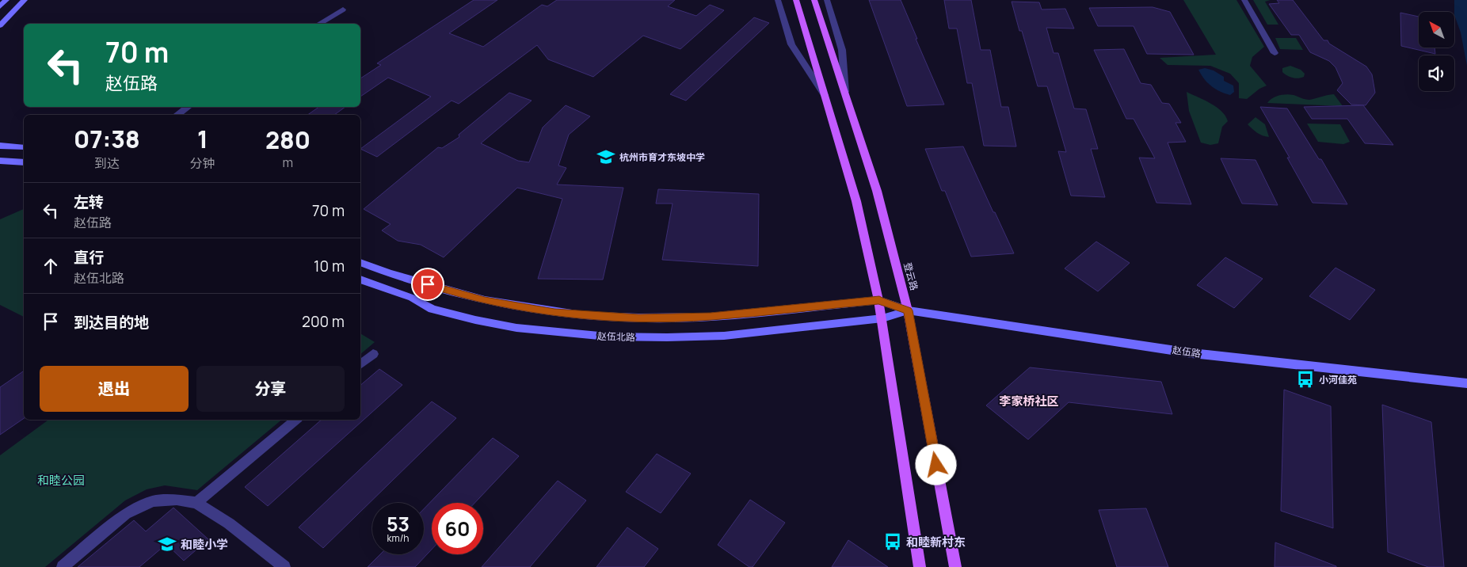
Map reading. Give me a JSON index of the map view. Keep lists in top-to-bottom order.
{
  "streets": {
    "main road": ["登云路", "赵伍北路", "赵伍路"]
  },
  "crossings": [
    ["登云路", "赵伍路"],
    ["赵伍北路", "赵伍路"]
  ],
  "districts": ["李家桥社区"],
  "parks": ["和睦公园"],
  "places": {
    "school or university": ["杭州市育才东坡中学", "和睦小学"],
    "bus stop": ["小河佳苑", "和睦新村东"]
  },
  "north": "top left",
  "page": {
    "turn": ["70 m", "赵伍路"],
    "eta": [
      "07:38",
      "到达",
      "1",
      "分钟",
      "280",
      "m"
    ],
    "list": [
      {
        "name": "左转",
        "note": "赵伍路",
        "value": "70 m"
      },
      {
        "name": "直行",
        "note": "赵伍北路",
        "value": "10 m"
      },
      {
        "name": "到达目的地",
        "value": "200 m"
      }
    ],
    "buttons": ["退出", "分享"],
    "speed": "53 km/h",
    "limit": "60"
  }
}
